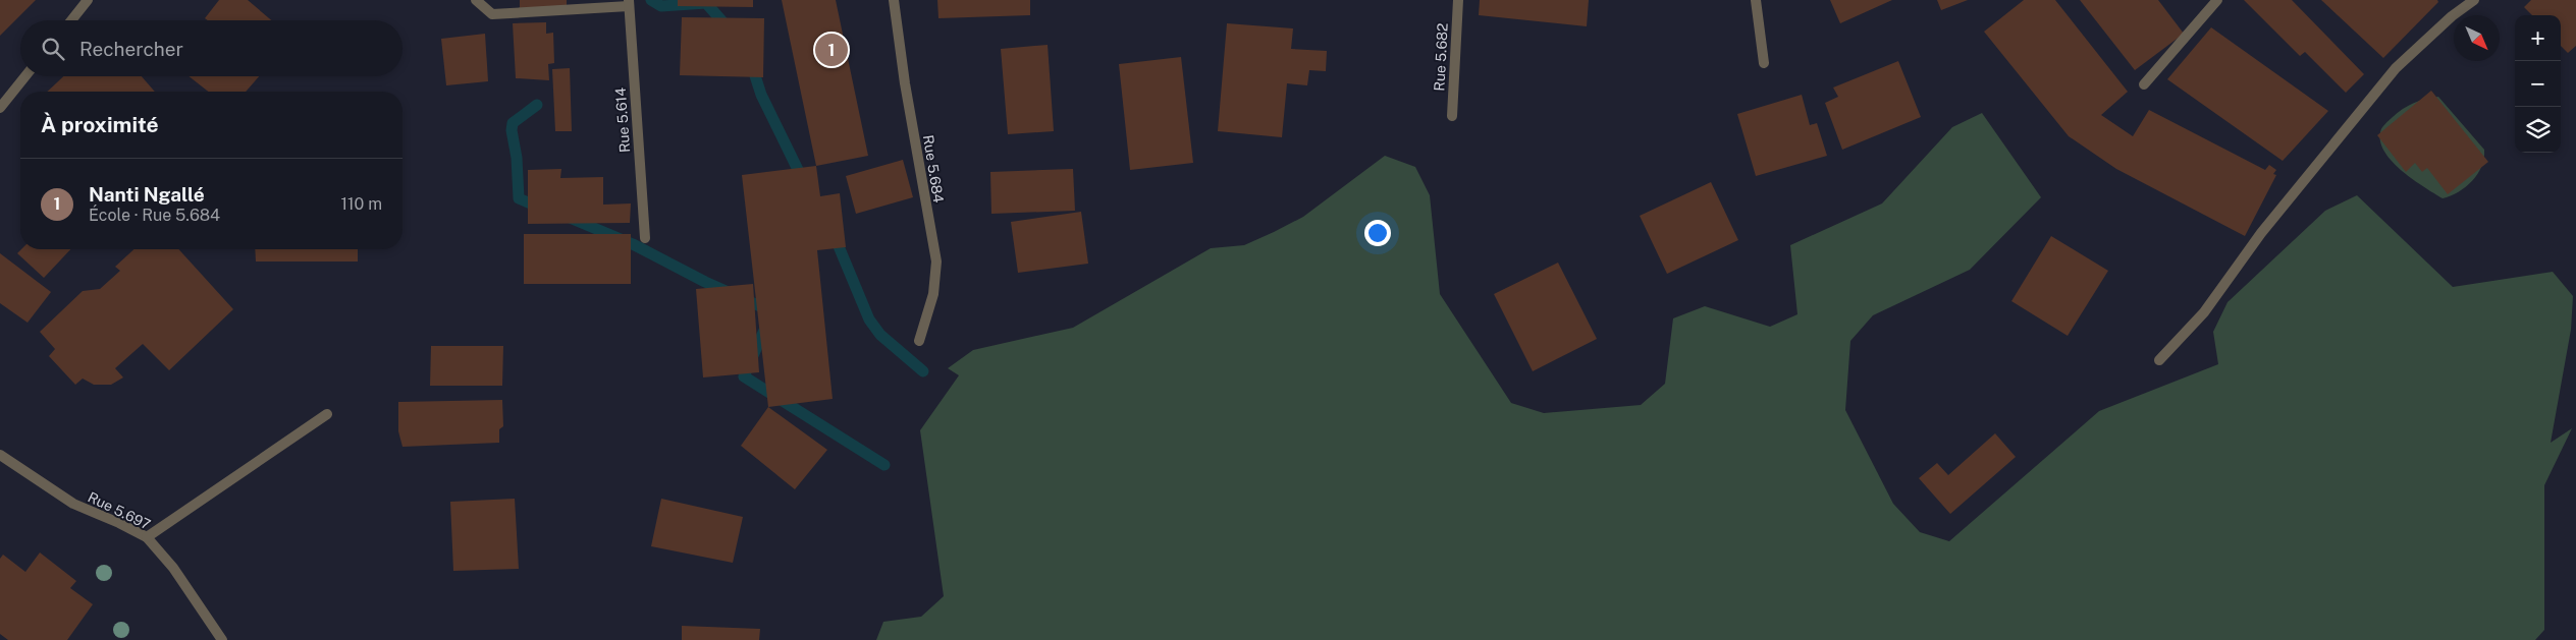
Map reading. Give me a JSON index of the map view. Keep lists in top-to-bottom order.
{
  "streets": {
    "street": [
      "Rue 5.682",
      "Rue 5.614",
      "Rue 5.684",
      "Rue 5.697"
    ]
  },
  "north": "bottom right",
  "page": {
    "map_buttons": ["+", "−"],
    "search": "Rechercher",
    "pins": "1",
    "heading": "À proximité",
    "list": [
      {
        "mark": "1",
        "name": "Nanti Ngallé",
        "note": "École · Rue 5.684",
        "value": "110 m"
      }
    ]
  }
}
